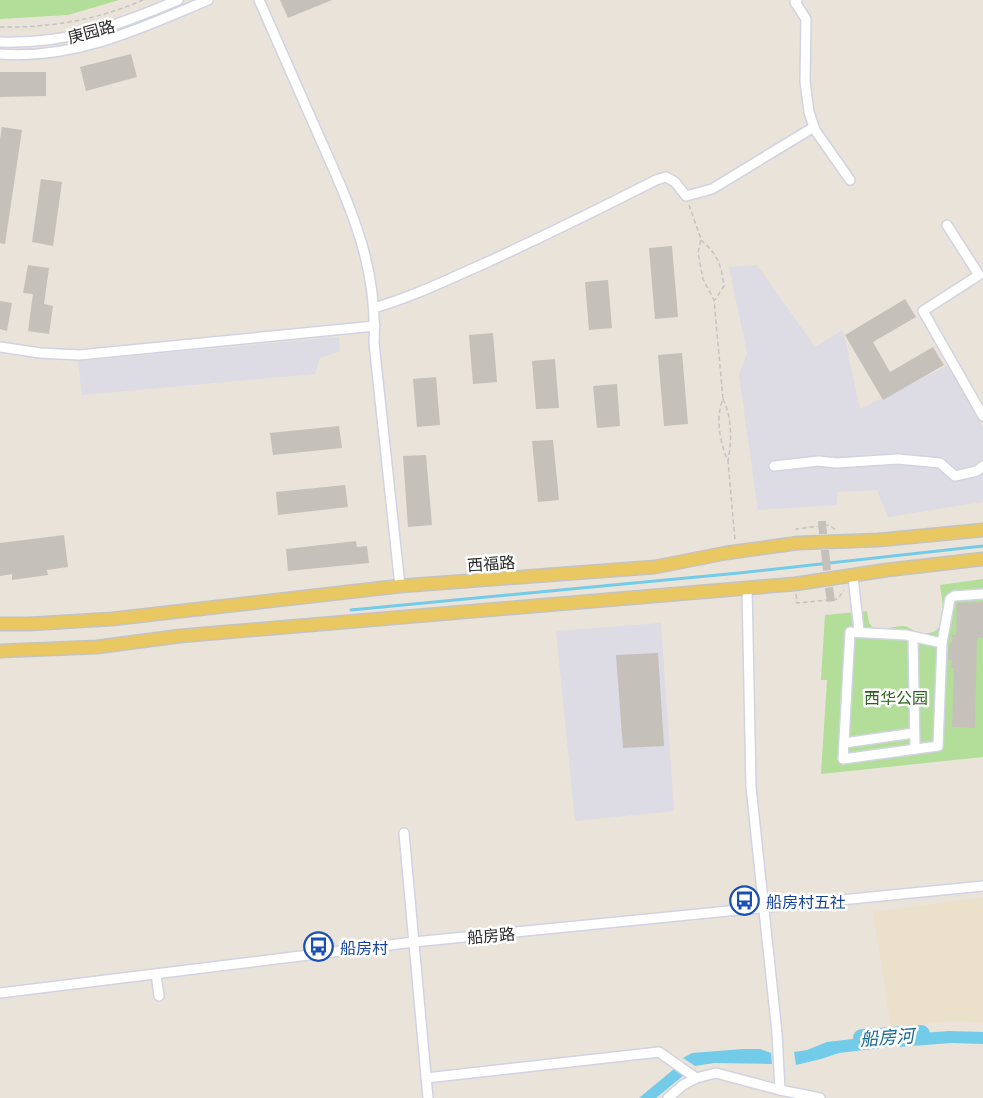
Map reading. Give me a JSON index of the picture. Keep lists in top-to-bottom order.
{
  "streets": {
    "main road": ["西福路"],
    "street": ["庚园路", "船房路"]
  },
  "water": ["船房河"],
  "parks": ["西华公园"],
  "places": {
    "bus stop": ["船房村五社", "船房村"]
  }
}
